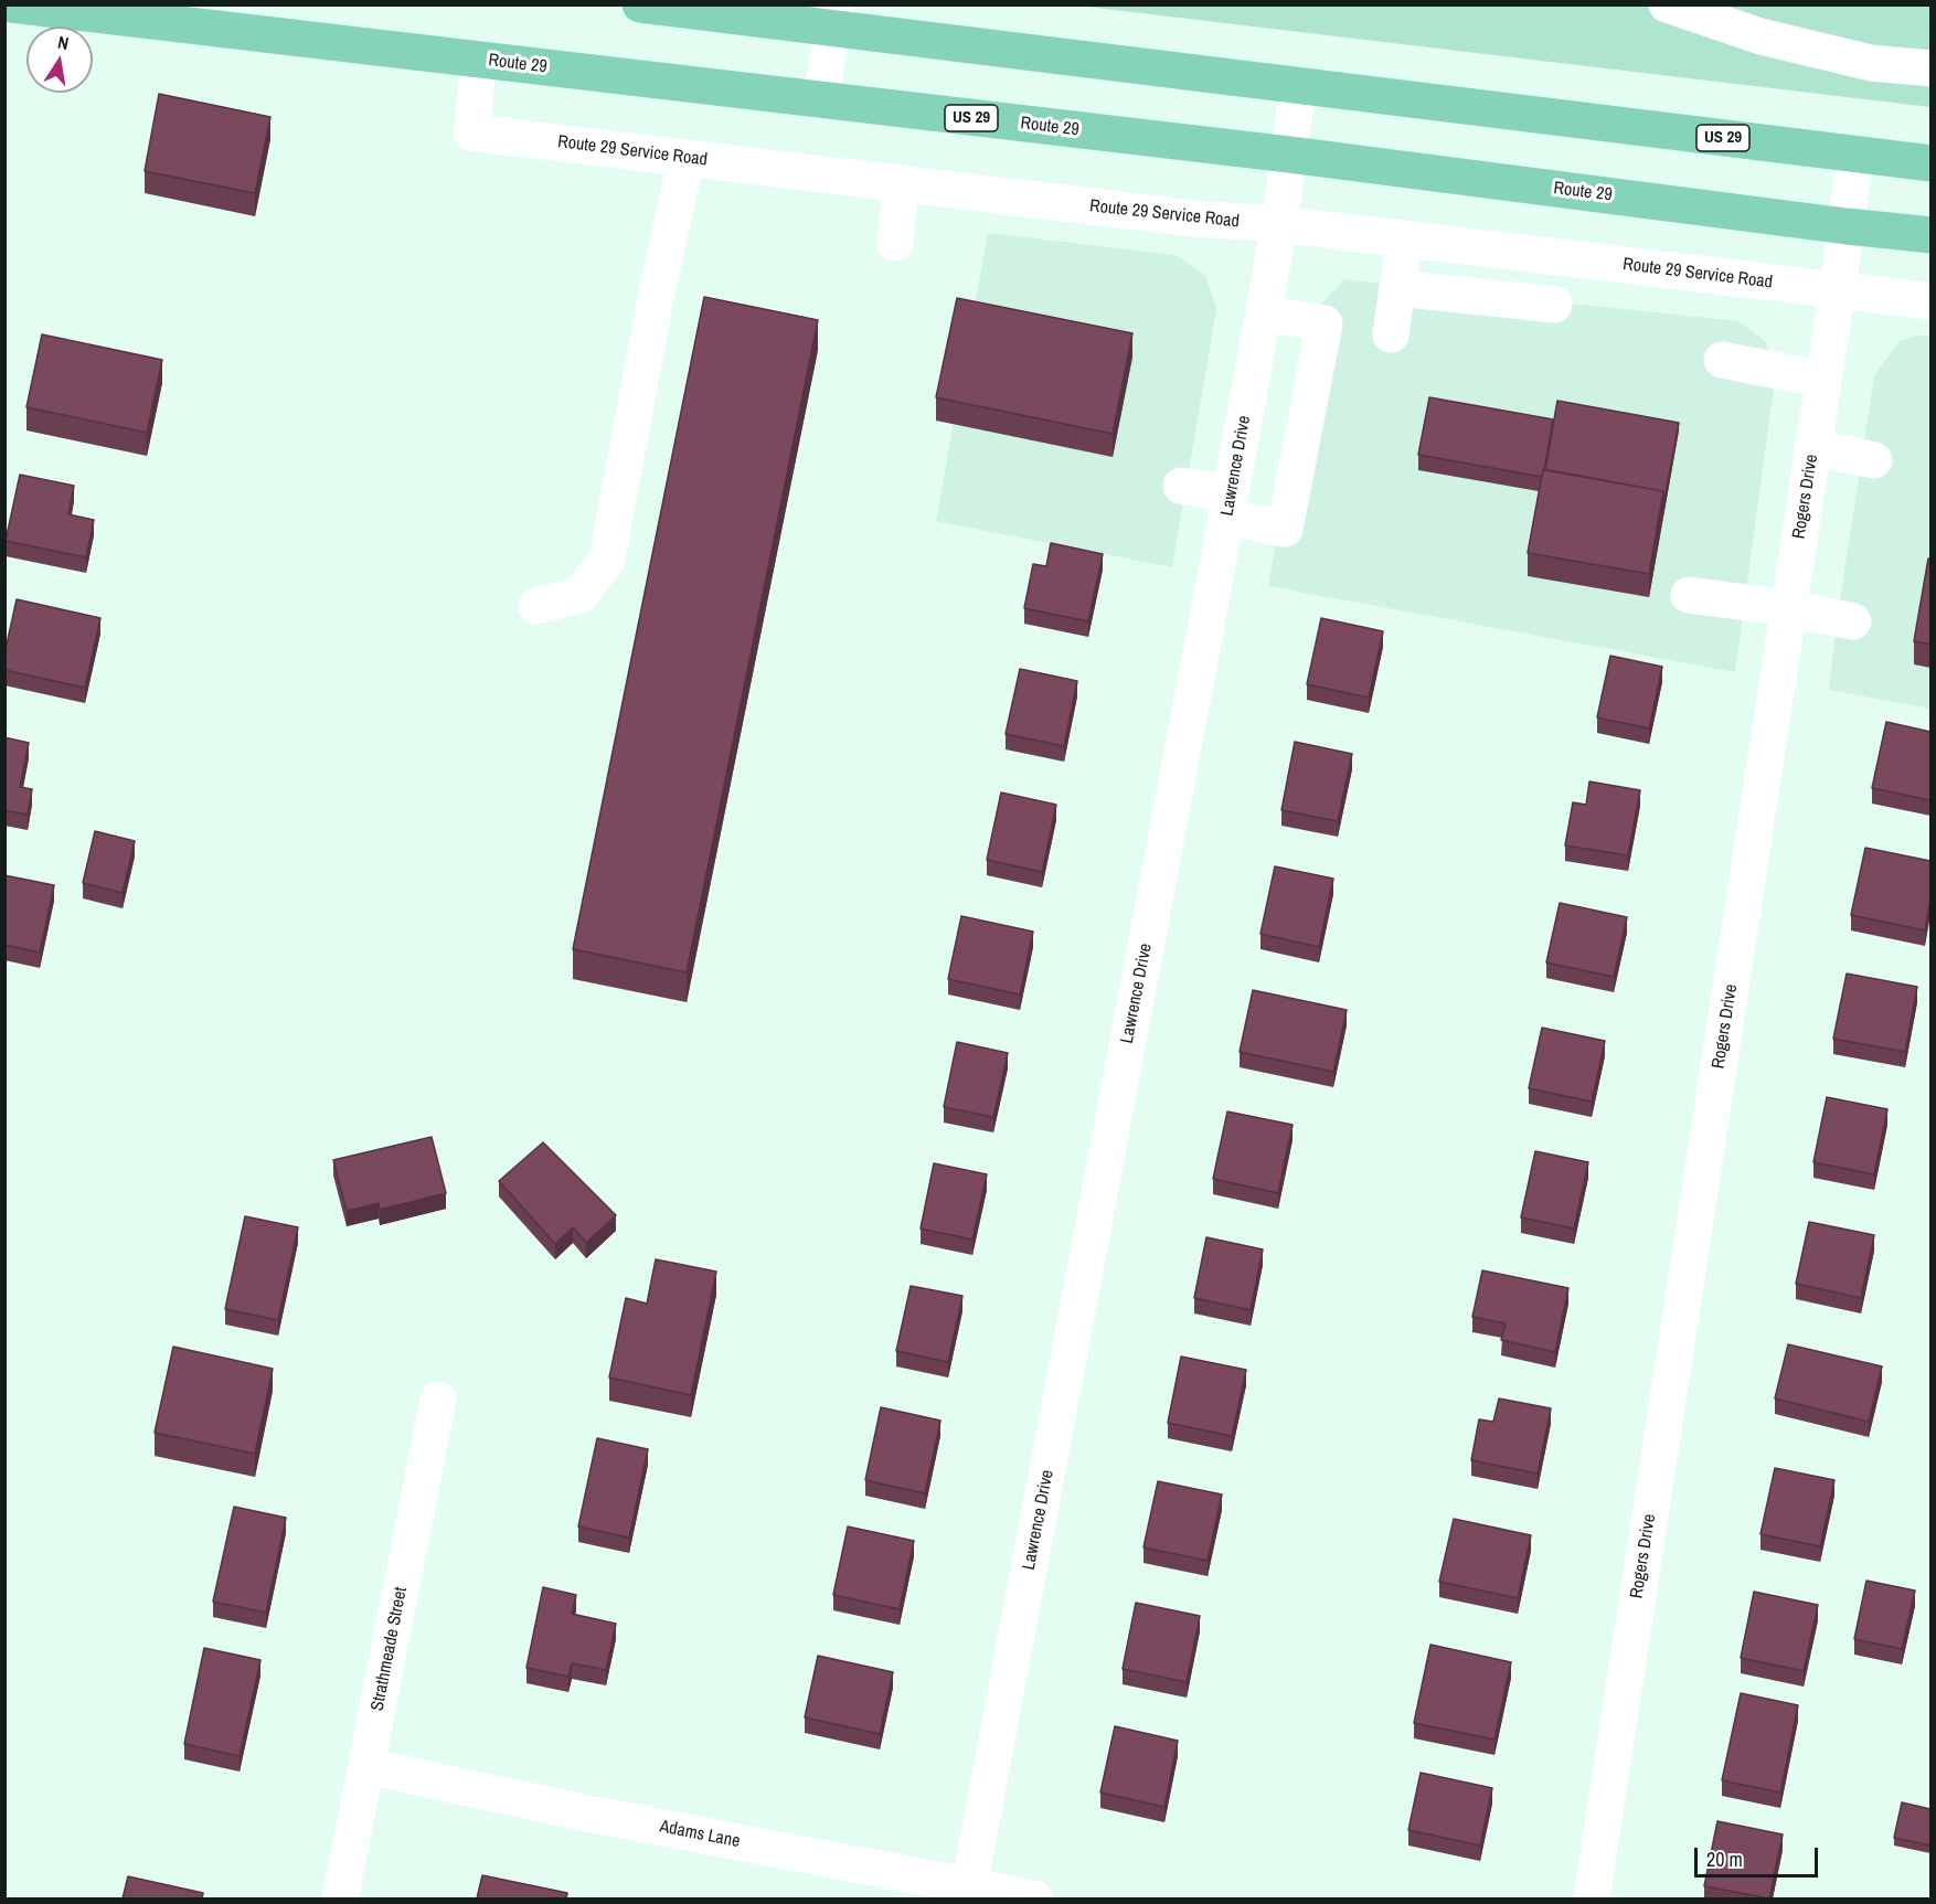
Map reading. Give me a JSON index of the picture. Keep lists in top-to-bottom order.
{
  "streets": {
    "main road": ["Route 29", "US 29"],
    "street": [
      "Route 29 Service Road",
      "Lawrence Drive",
      "Rogers Drive",
      "Strathmeade Street",
      "Adams Lane"
    ]
  },
  "crossings": [
    ["Route 29", "Route 29 Service Road"],
    ["Route 29", "Lawrence Drive"],
    ["Route 29", "Rogers Drive"],
    ["US 29", "Lawrence Drive"],
    ["US 29", "Rogers Drive"],
    ["Route 29 Service Road", "Lawrence Drive"],
    ["Route 29 Service Road", "Rogers Drive"],
    ["Lawrence Drive", "Adams Lane"],
    ["Strathmeade Street", "Adams Lane"]
  ],
  "scale_bar": "20 m",
  "north": "top"
}
